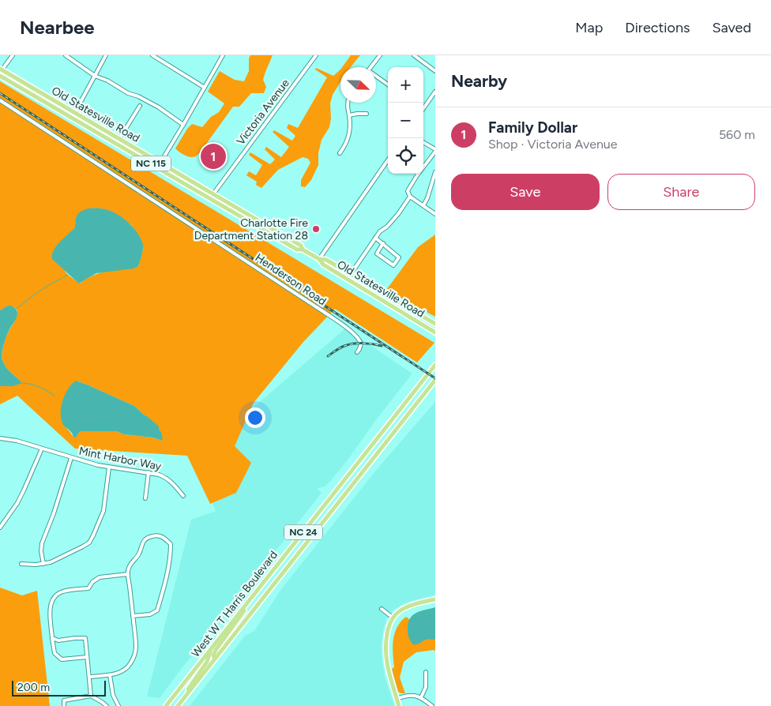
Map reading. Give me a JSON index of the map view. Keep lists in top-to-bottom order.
{
  "streets": {
    "main road": [
      "Old Statesville Road",
      "NC 115",
      "NC 24",
      "West W T Harris Boulevard"
    ],
    "street": ["Victoria Avenue", "Henderson Road", "Mint Harbor Way"]
  },
  "crossings": [
    ["Victoria Avenue", "Old Statesville Road"]
  ],
  "places": ["Charlotte Fire Department Station 28"],
  "scale_bar": "200 m",
  "north": "bottom right",
  "page": {
    "header": "Nearbee",
    "nav": ["Map", "Directions", "Saved"],
    "heading": "Nearby",
    "map_buttons": ["+", "−"],
    "list": [
      {
        "mark": "1",
        "name": "Family Dollar",
        "note": "Shop · Victoria Avenue",
        "value": "560 m"
      }
    ],
    "pins": "1",
    "buttons": ["Save", "Share"],
    "scale": "200 m"
  }
}
